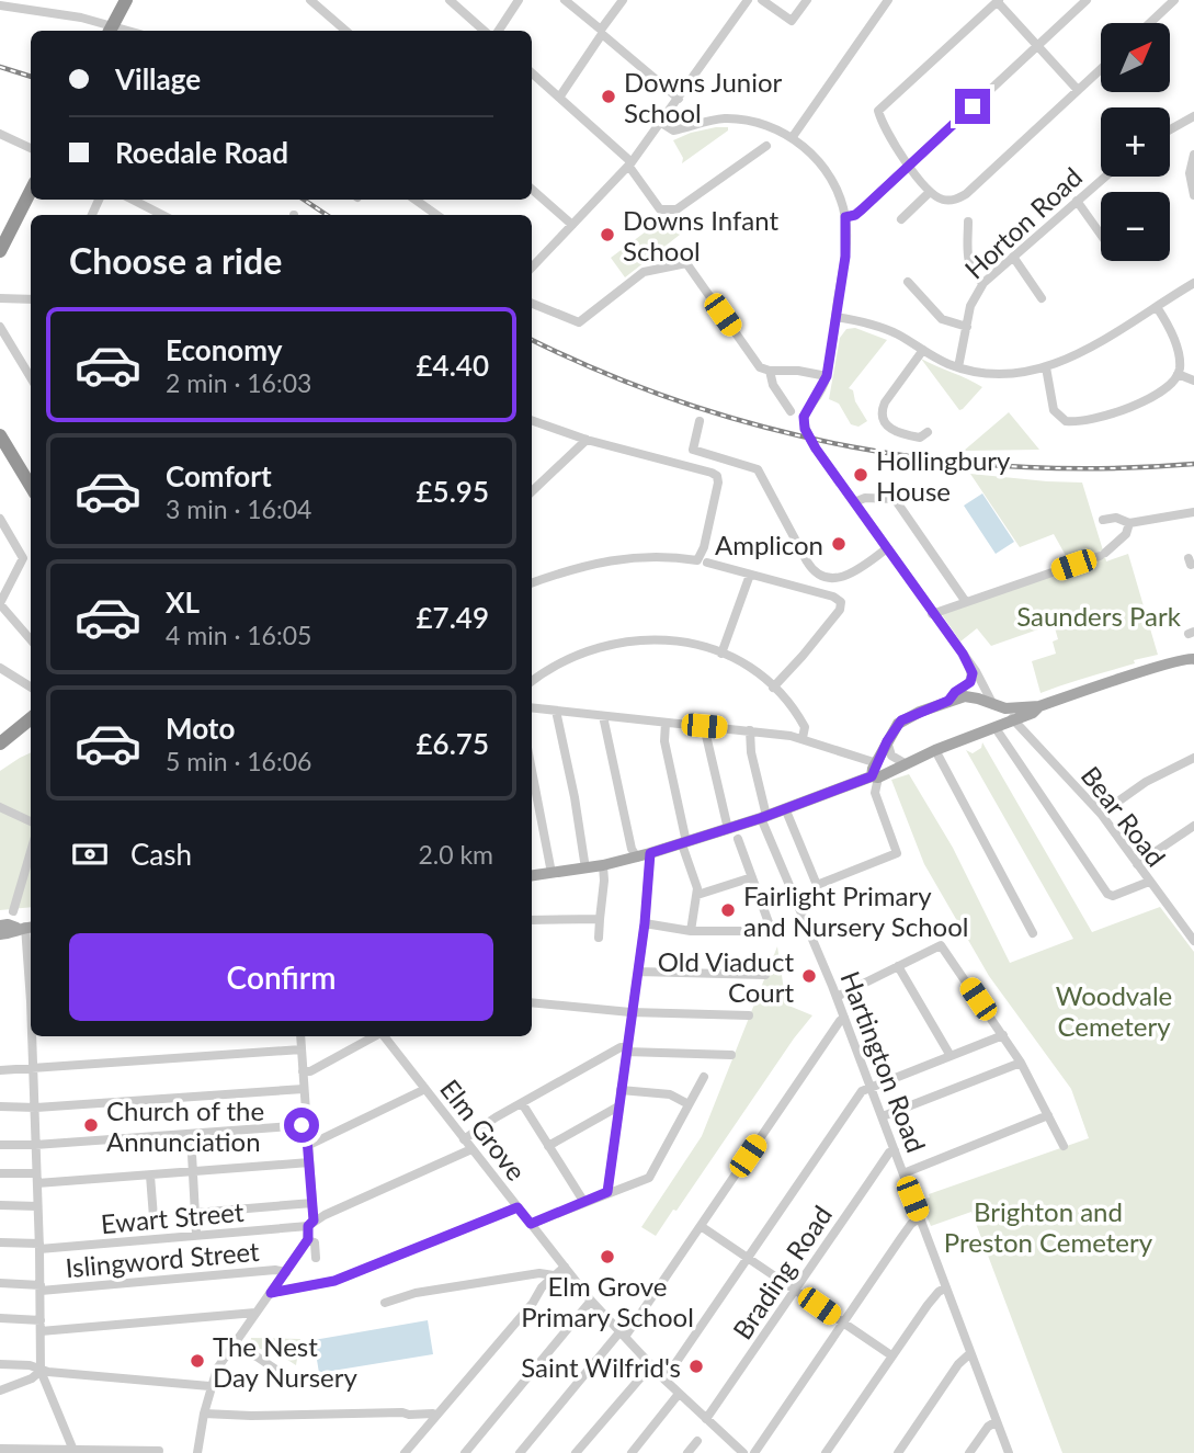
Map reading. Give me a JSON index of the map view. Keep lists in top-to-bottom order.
{
  "streets": {
    "street": [
      "Horton Road",
      "Bear Road",
      "Hartington Road",
      "Elm Grove",
      "Ewart Street",
      "Islingword Street",
      "Brading Road"
    ]
  },
  "crossings": [
    ["Hartington Road", "Brading Road"],
    ["Elm Grove", "Ewart Street"],
    ["Elm Grove", "Brading Road"]
  ],
  "parks": ["Saunders Park", "Woodvale Cemetery", "Brighton and Preston Cemetery"],
  "places": [
    "Downs Junior School",
    "Downs Infant School",
    "Hollingbury House",
    "Amplicon",
    "Fairlight Primary and Nursery School",
    "Old Viaduct Court",
    "Church of the Annunciation",
    "Elm Grove Primary School",
    "The Nest Day Nursery",
    "Saint Wilfrid's"
  ],
  "north": "top right",
  "page": {
    "map_buttons": ["+", "−"],
    "banner": ["Village", "Roedale Road"],
    "heading": "Choose a ride",
    "list": [
      {
        "name": "Economy",
        "note": "2 min · 16:03",
        "value": "£4.40"
      },
      {
        "name": "Comfort",
        "note": "3 min · 16:04",
        "value": "£5.95"
      },
      {
        "name": "XL",
        "note": "4 min · 16:05",
        "value": "£7.49"
      },
      {
        "name": "Moto",
        "note": "5 min · 16:06",
        "value": "£6.75"
      }
    ],
    "pay": ["Cash", "2.0 km"],
    "buttons": "Confirm"
  }
}
